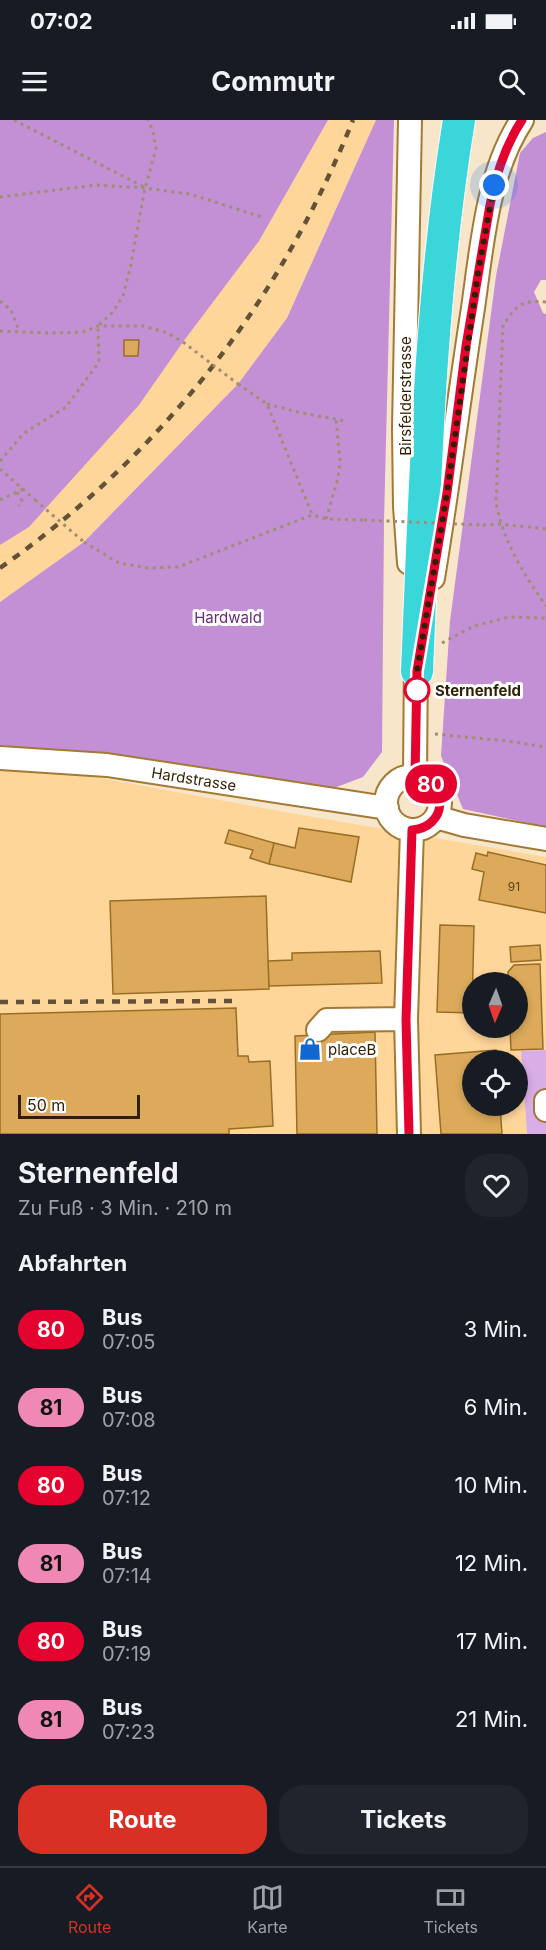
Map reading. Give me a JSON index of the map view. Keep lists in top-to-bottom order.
{
  "streets": {
    "street": ["Birsfelderstrasse", "Hardstrasse"]
  },
  "crossings": [
    ["Birsfelderstrasse", "Hardstrasse"]
  ],
  "parks": ["Hardwald"],
  "places": {
    "other": ["Sternenfeld"],
    "shop": ["placeB"]
  },
  "lines": ["bus line 80"],
  "house_numbers": ["91"],
  "scale_bar": "50 m",
  "north": "bottom",
  "page": {
    "status": "07:02",
    "header": "Commutr",
    "on_map": "80",
    "scale": "50 m",
    "heading": [
      ["Sternenfeld", "Zu Fuß · 3 Min. · 210 m"],
      "Abfahrten"
    ],
    "list": [
      {
        "mark": "80",
        "name": "Bus",
        "note": "07:05",
        "value": "3 Min."
      },
      {
        "mark": "81",
        "name": "Bus",
        "note": "07:08",
        "value": "6 Min."
      },
      {
        "mark": "80",
        "name": "Bus",
        "note": "07:12",
        "value": "10 Min."
      },
      {
        "mark": "81",
        "name": "Bus",
        "note": "07:14",
        "value": "12 Min."
      },
      {
        "mark": "80",
        "name": "Bus",
        "note": "07:19",
        "value": "17 Min."
      },
      {
        "mark": "81",
        "name": "Bus",
        "note": "07:23",
        "value": "21 Min."
      }
    ],
    "buttons": ["Route", "Tickets"],
    "tabs": ["Route", "Karte", "Tickets"]
  }
}
